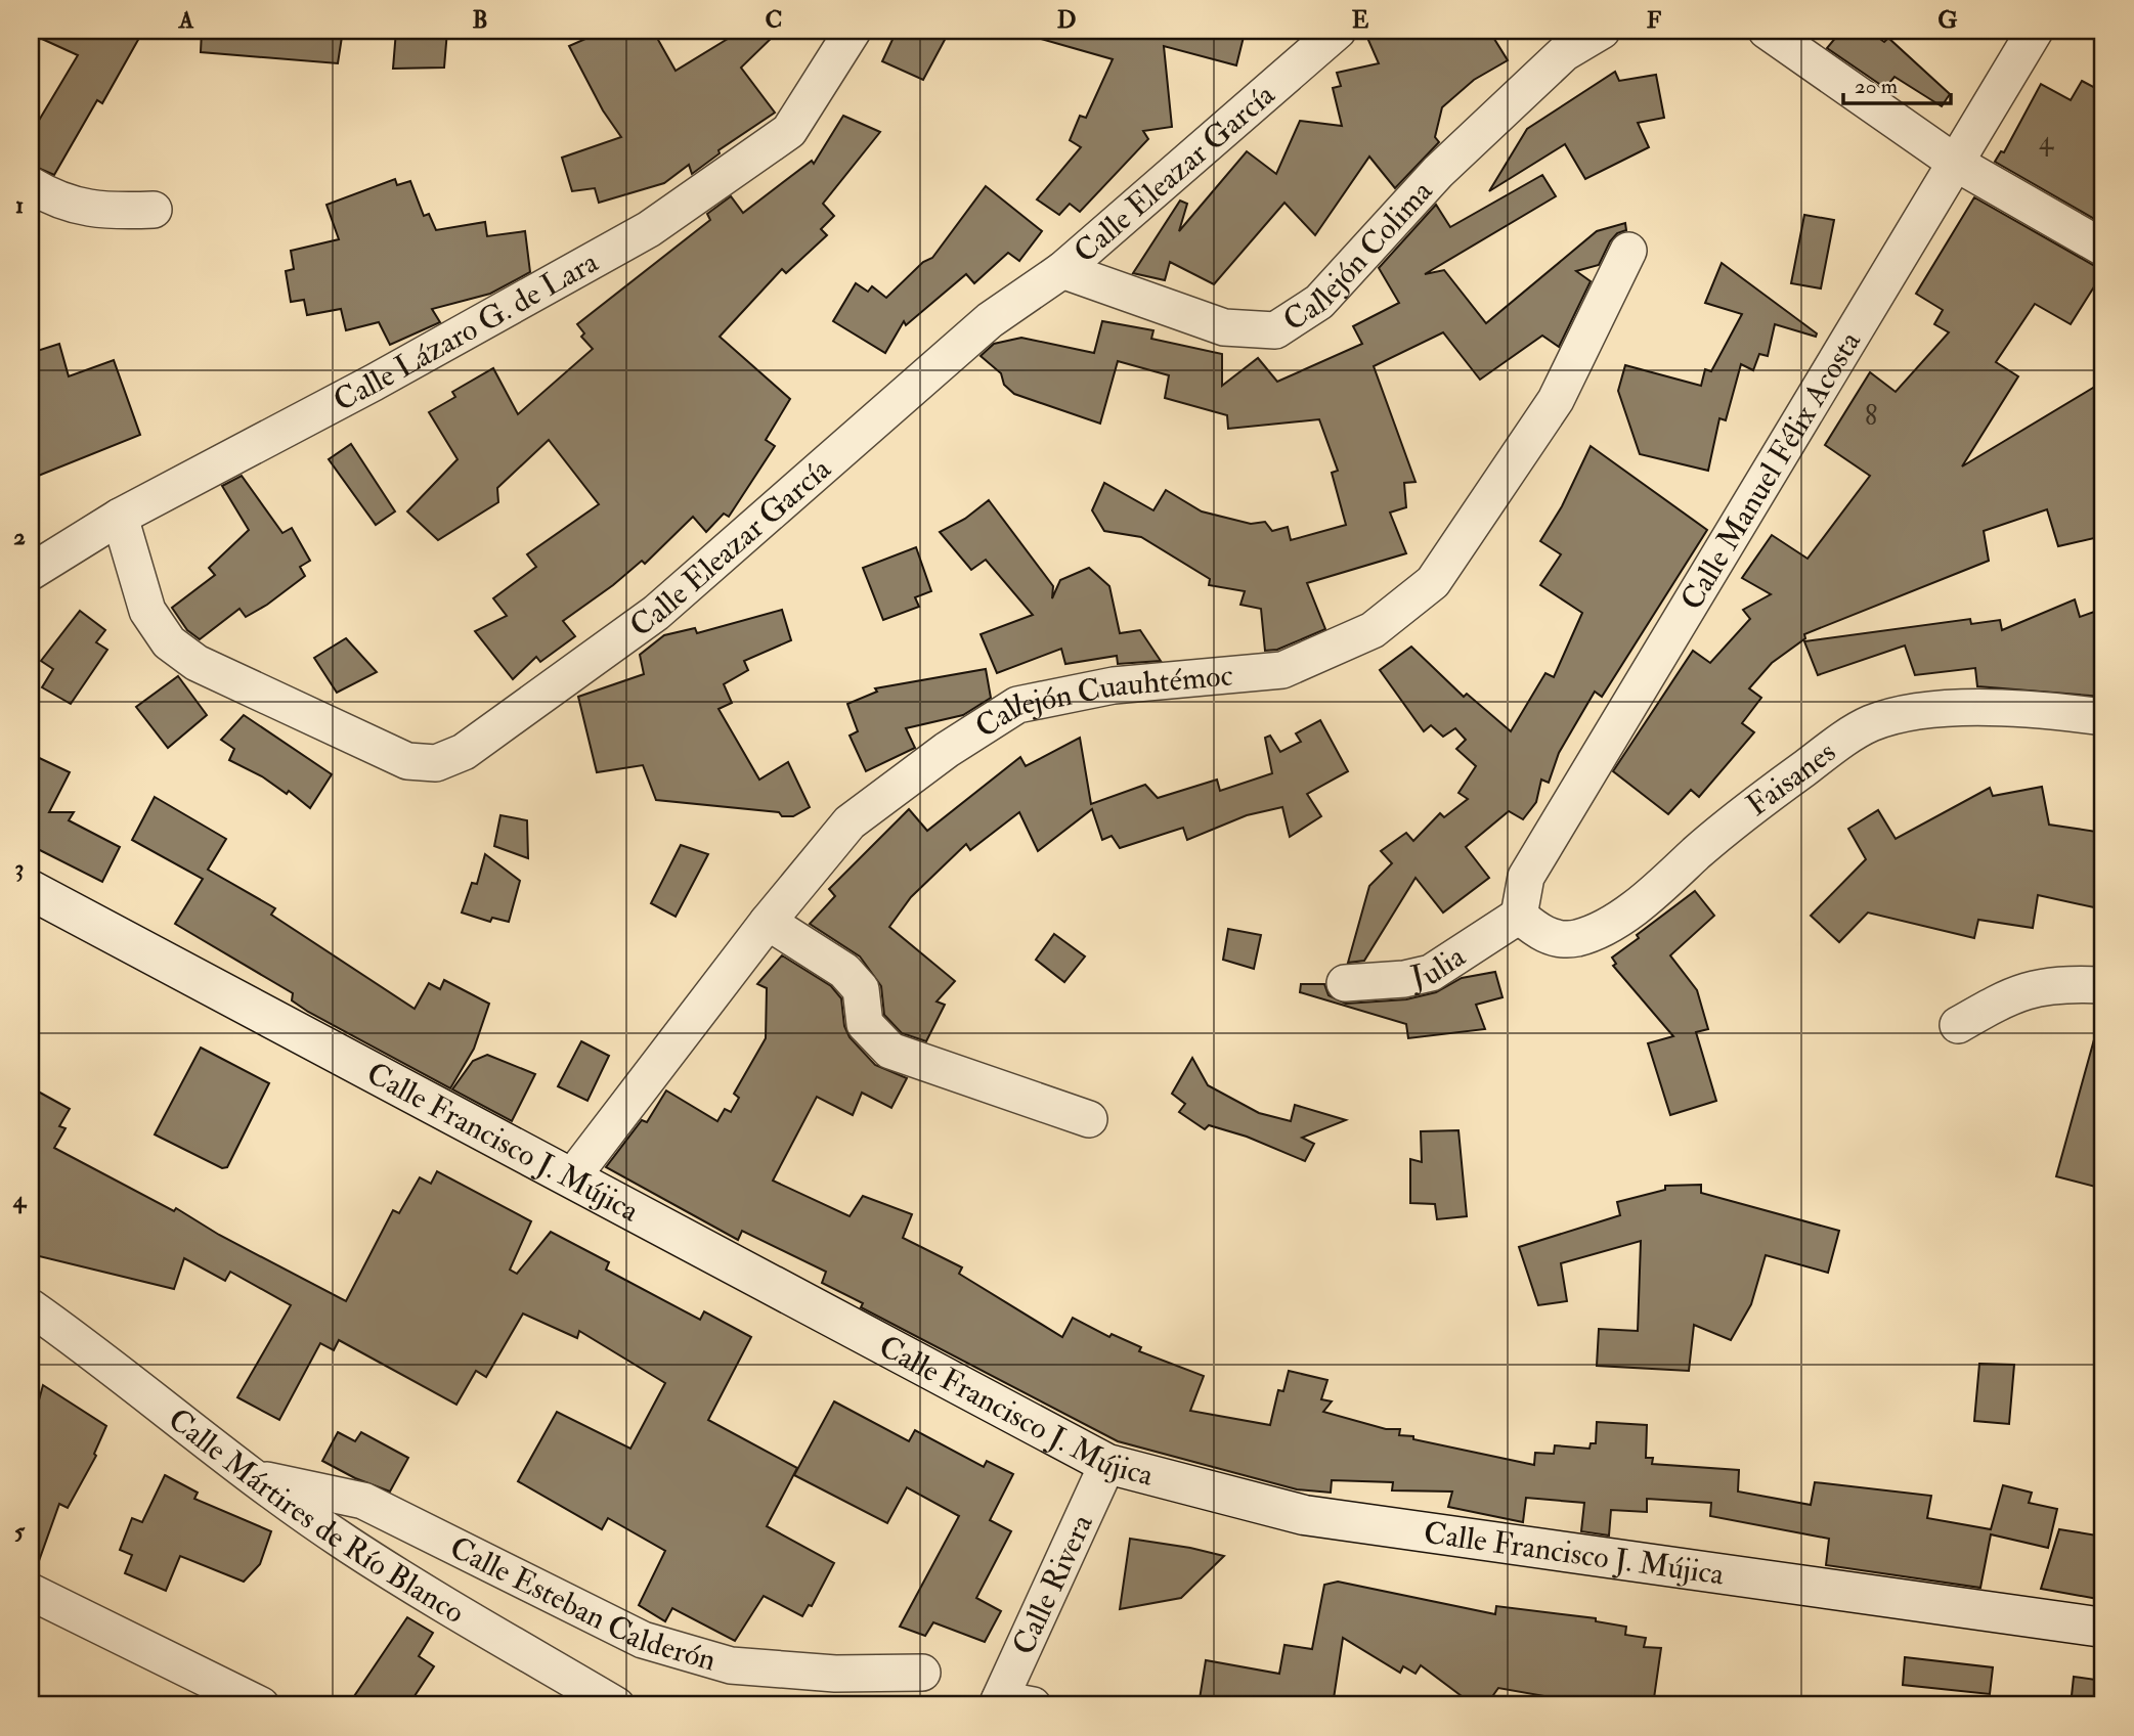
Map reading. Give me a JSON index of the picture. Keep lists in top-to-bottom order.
{
  "streets": {
    "street": [
      "Calle Eleazar García",
      "Callejón Colima",
      "Calle Lázaro G. de Lara",
      "Calle Manuel Félix Acosta",
      "Callejón Cuauhtémoc",
      "Faisanes",
      "Julia",
      "Calle Francisco J. Mújica",
      "Calle Mártires de Río Blanco",
      "Calle Rivera",
      "Calle Esteban Calderón"
    ]
  },
  "crossings": [
    ["Calle Eleazar García", "Callejón Colima"],
    ["Calle Eleazar García", "Calle Lázaro G. de Lara"],
    ["Calle Manuel Félix Acosta", "Faisanes"],
    ["Calle Manuel Félix Acosta", "Julia"],
    ["Callejón Cuauhtémoc", "Calle Francisco J. Mújica"],
    ["Faisanes", "Julia"],
    ["Calle Francisco J. Mújica", "Calle Rivera"],
    ["Calle Mártires de Río Blanco", "Calle Esteban Calderón"]
  ],
  "house_numbers": ["4", "8"],
  "scale_bar": "20 m",
  "grid": {
    "columns": [
      "A",
      "B",
      "C",
      "D",
      "E",
      "F",
      "G"
    ],
    "rows": [
      "1",
      "2",
      "3",
      "4",
      "5"
    ]
  }
}
